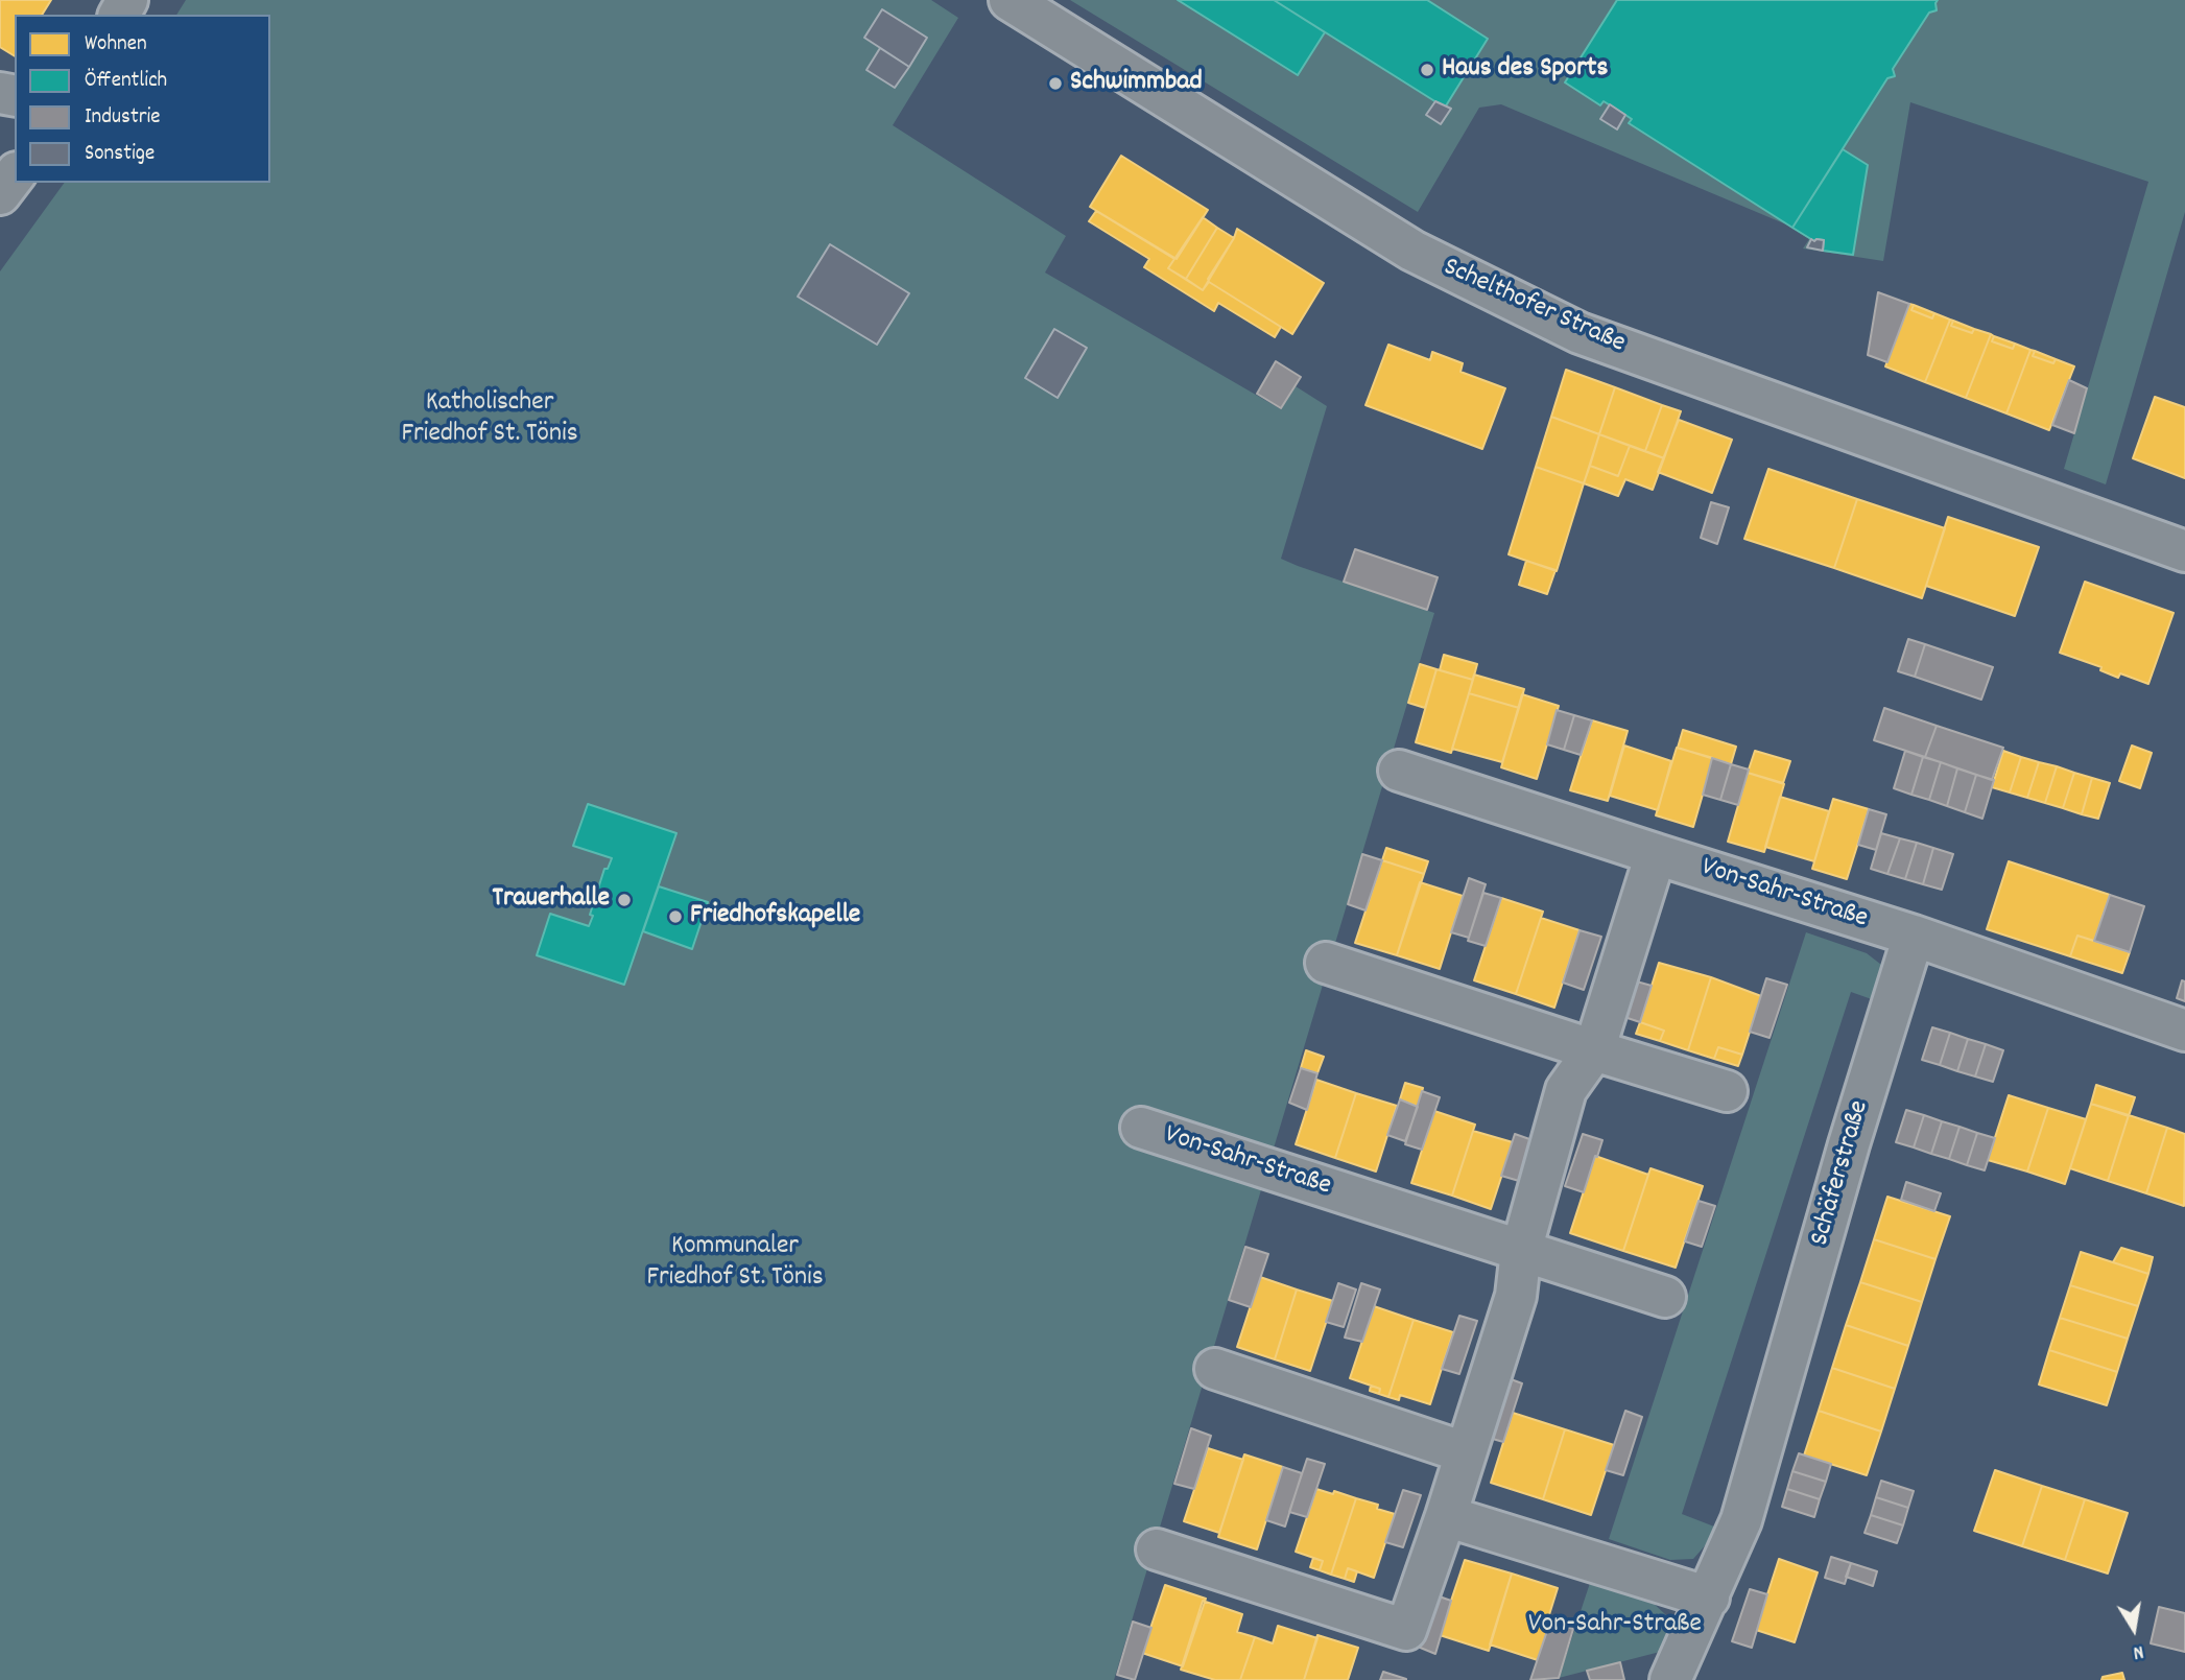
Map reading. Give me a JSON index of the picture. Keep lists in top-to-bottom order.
{
  "streets": {
    "street": ["Schelthofer Straße", "Von-Sahr-Straße", "Schäferstraße"]
  },
  "crossings": [
    ["Von-Sahr-Straße", "Schäferstraße"]
  ],
  "parks": ["Katholischer Friedhof St. Tönis", "Kommunaler Friedhof St. Tönis", "Von-Sahr-Straße"],
  "places": [
    "Haus des Sports",
    "Schwimmbad",
    "Trauerhalle",
    "Friedhofskapelle"
  ],
  "legend": [
    "Wohnen",
    "Öffentlich",
    "Industrie",
    "Sonstige"
  ],
  "north": "bottom"
}
